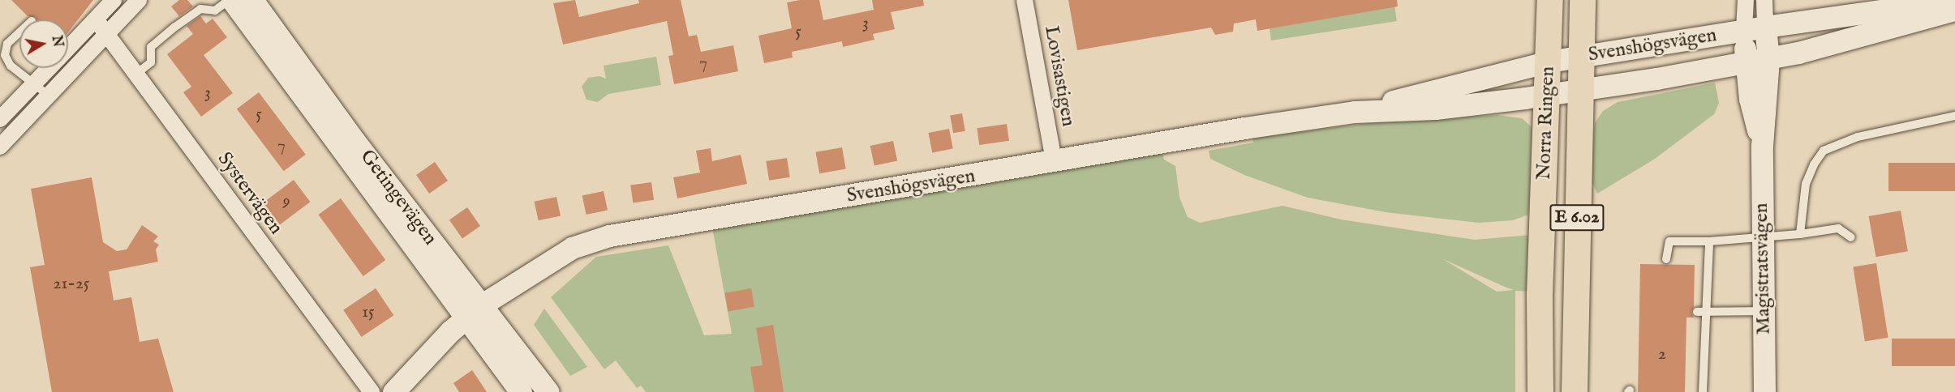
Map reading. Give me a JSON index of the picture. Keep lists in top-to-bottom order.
{
  "streets": {
    "main road": [
      "Svenshögsvägen",
      "Norra Ringen",
      "Getingevägen",
      "E 6.02",
      "Magistratsvägen"
    ],
    "street": ["Lovisastigen", "Systervägen"]
  },
  "crossings": [
    ["Svenshögsvägen", "Lovisastigen"],
    ["Svenshögsvägen", "Norra Ringen"],
    ["Svenshögsvägen", "Getingevägen"],
    ["Svenshögsvägen", "Magistratsvägen"]
  ],
  "house_numbers": [
    "3",
    "5",
    "7",
    "3",
    "5",
    "7",
    "9",
    "21-25",
    "15",
    "2"
  ],
  "north": "right"
}
